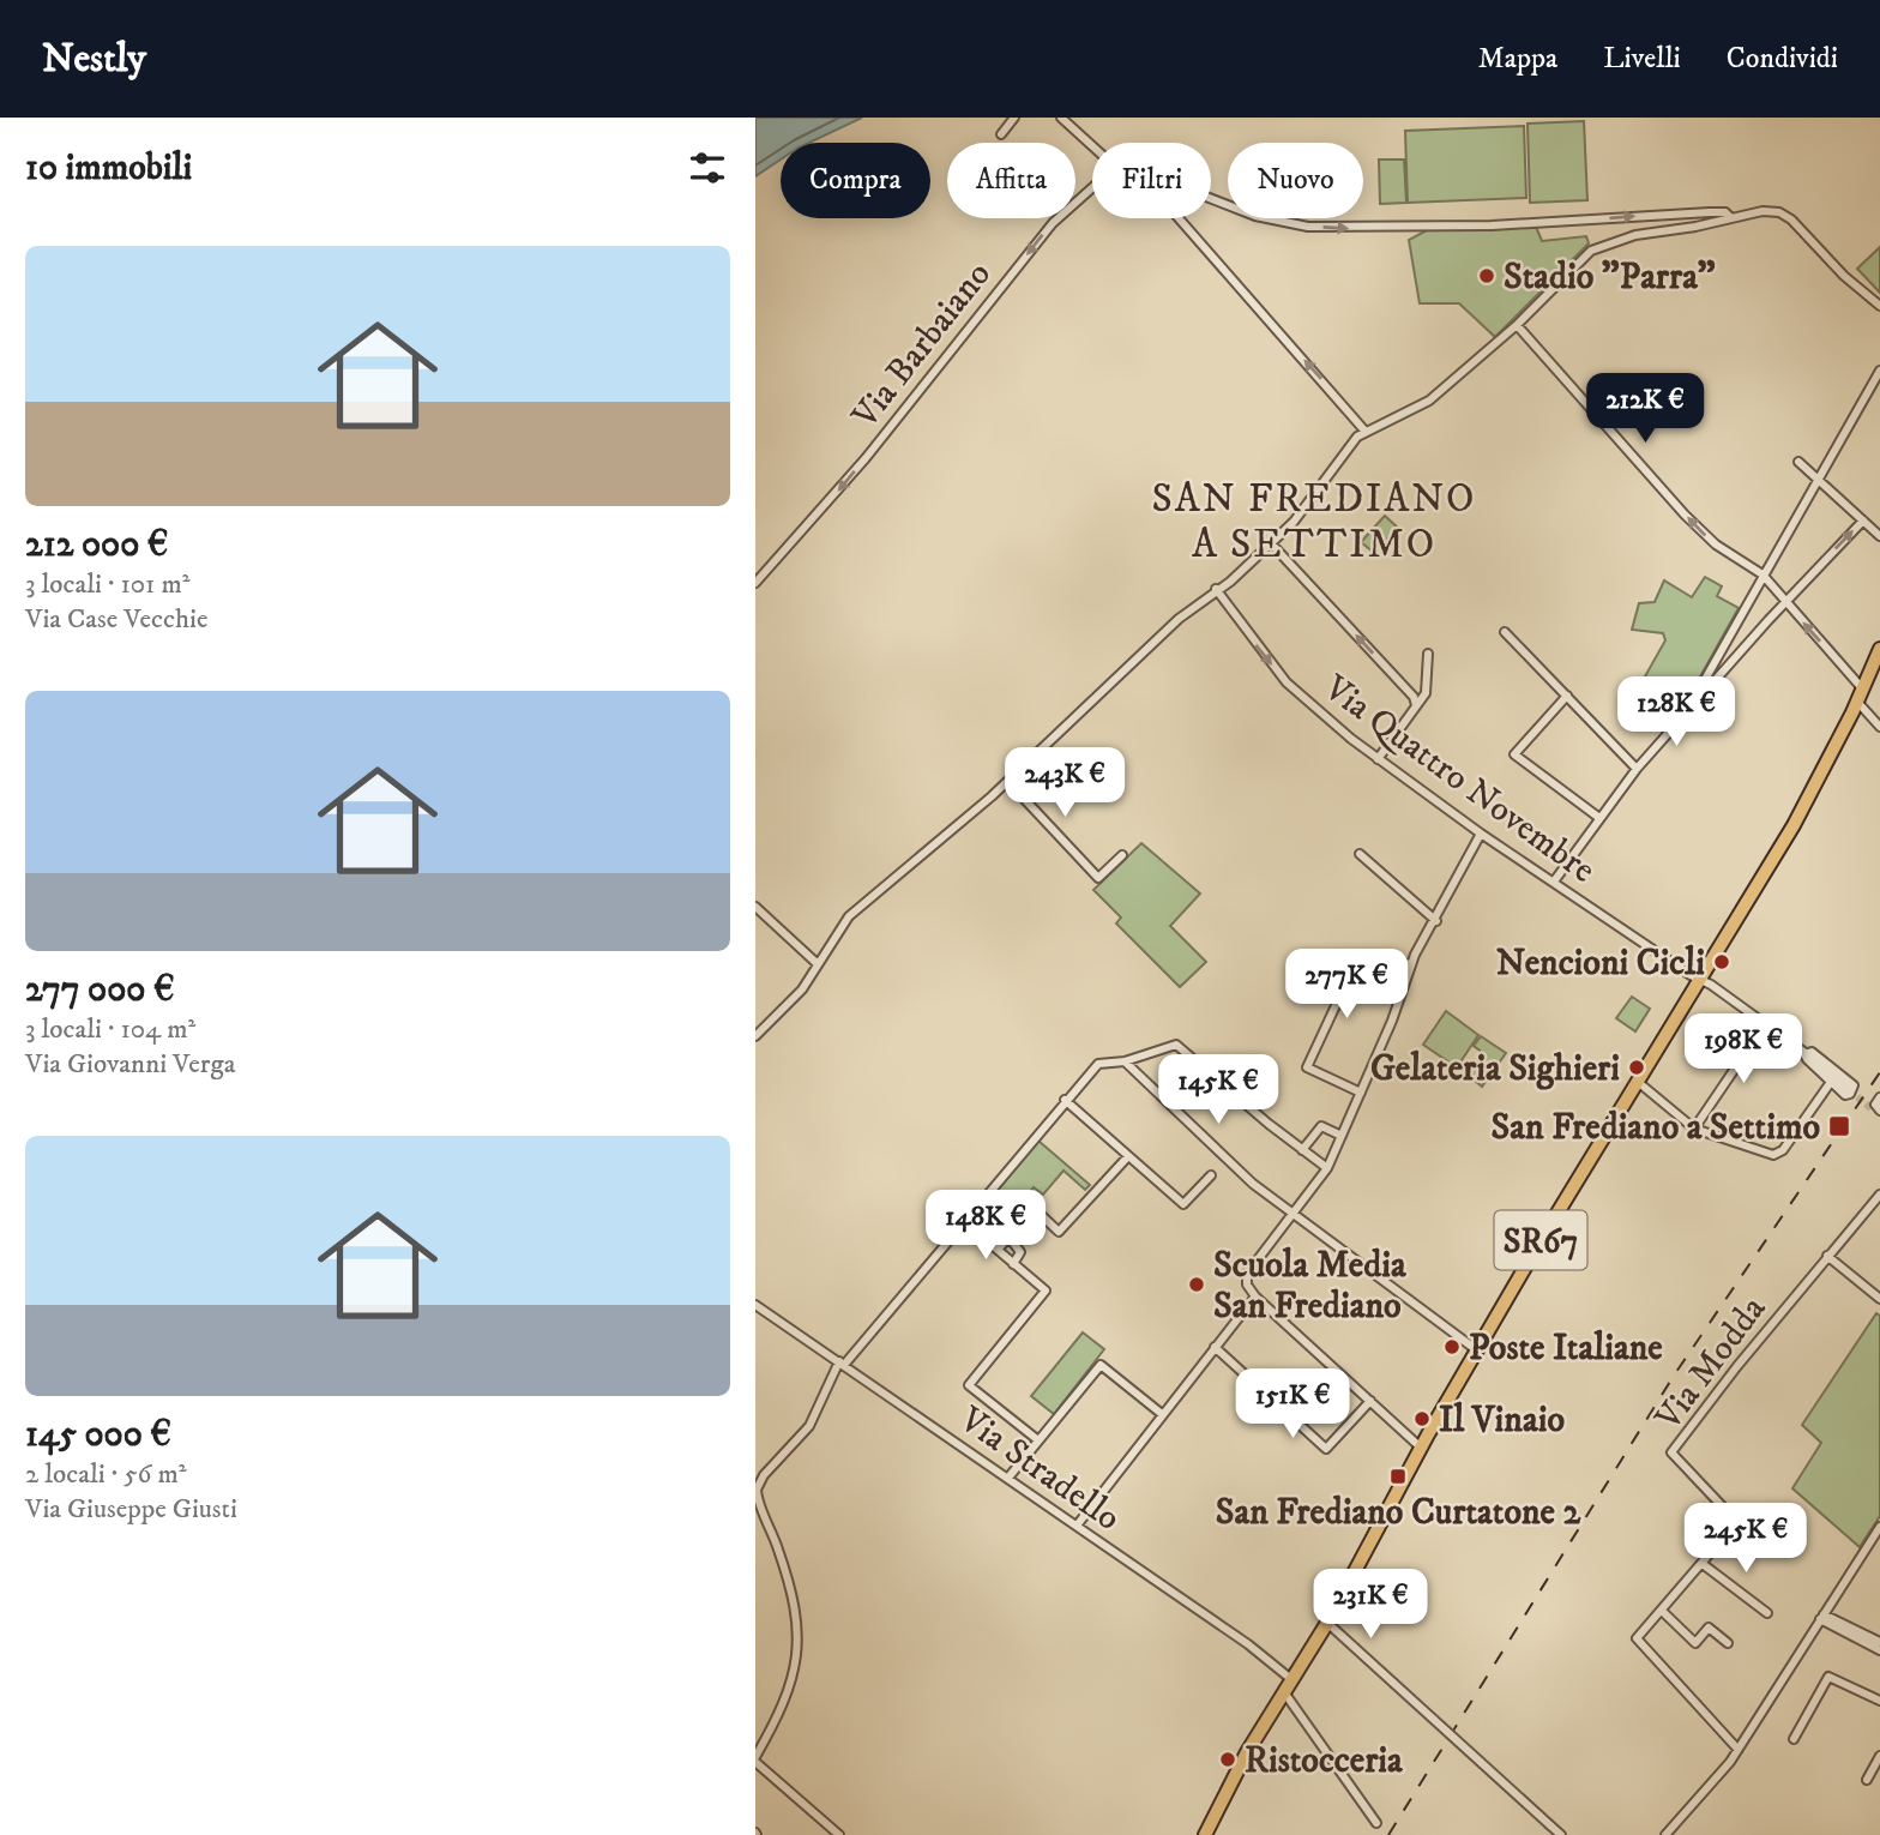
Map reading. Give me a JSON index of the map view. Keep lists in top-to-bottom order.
{
  "streets": {
    "main road": ["SR67"],
    "street": [
      "Via Barbaiano",
      "Via Quattro Novembre",
      "Via Modda",
      "Via Stradello"
    ]
  },
  "crossings": [
    ["Via Quattro Novembre", "SR67"],
    ["SR67", "Via Stradello"]
  ],
  "one_way": ["Via Barbaiano"],
  "districts": ["SAN FREDIANO A SETTIMO"],
  "places": {
    "other": [
      "Stadio \"Parra\"",
      "Nencioni Cicli",
      "Gelateria Sighieri",
      "Scuola Media San Frediano",
      "Poste Italiane",
      "Il Vinaio",
      "Ristocceria"
    ],
    "transit": ["San Frediano a Settimo", "San Frediano Curtatone 2"]
  },
  "page": {
    "header": "Nestly",
    "nav": ["Mappa", "Livelli", "Condividi"],
    "heading": "10 immobili",
    "chip": [
      "Compra",
      "Affitta",
      "Filtri",
      "Nuovo"
    ],
    "list": [
      {
        "name": "212 000 €",
        "note": "3 locali · 101 m² · Via Case Vecchie"
      },
      {
        "name": "277 000 €",
        "note": "3 locali · 104 m² · Via Giovanni Verga"
      },
      {
        "name": "145 000 €",
        "note": "2 locali · 56 m² · Via Giuseppe Giusti"
      }
    ],
    "price": [
      "212K €",
      "128K €",
      "243K €",
      "277K €",
      "198K €",
      "145K €",
      "148K €",
      "151K €",
      "245K €",
      "231K €"
    ]
  }
}
